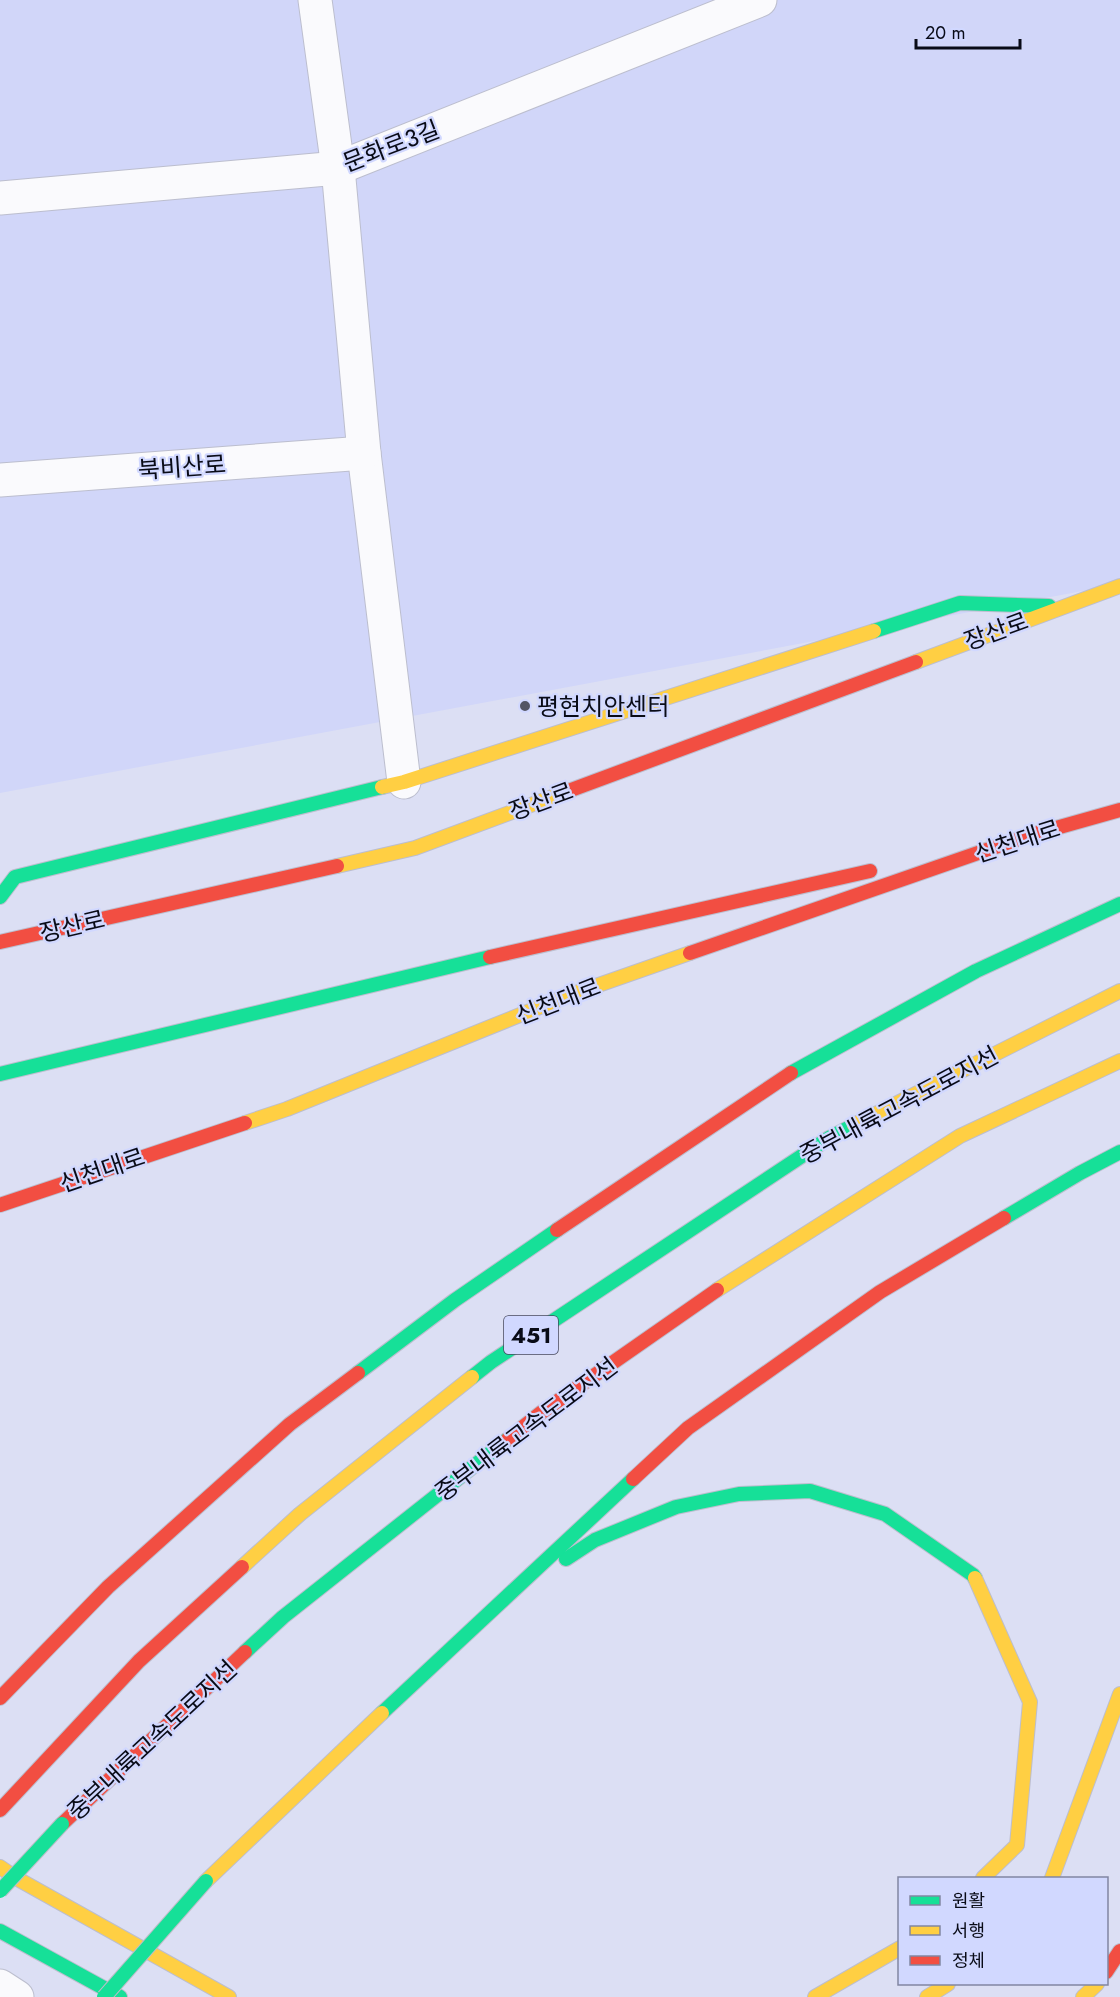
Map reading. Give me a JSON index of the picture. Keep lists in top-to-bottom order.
{
  "streets": {
    "main road": [
      "장산로",
      "신천대로",
      "중부내륙고속도로지선",
      "451"
    ],
    "street": ["문화로3길", "북비산로"]
  },
  "places": ["평현치안센터"],
  "legend": ["원활", "서행", "정체"],
  "scale_bar": "20 m"
}
